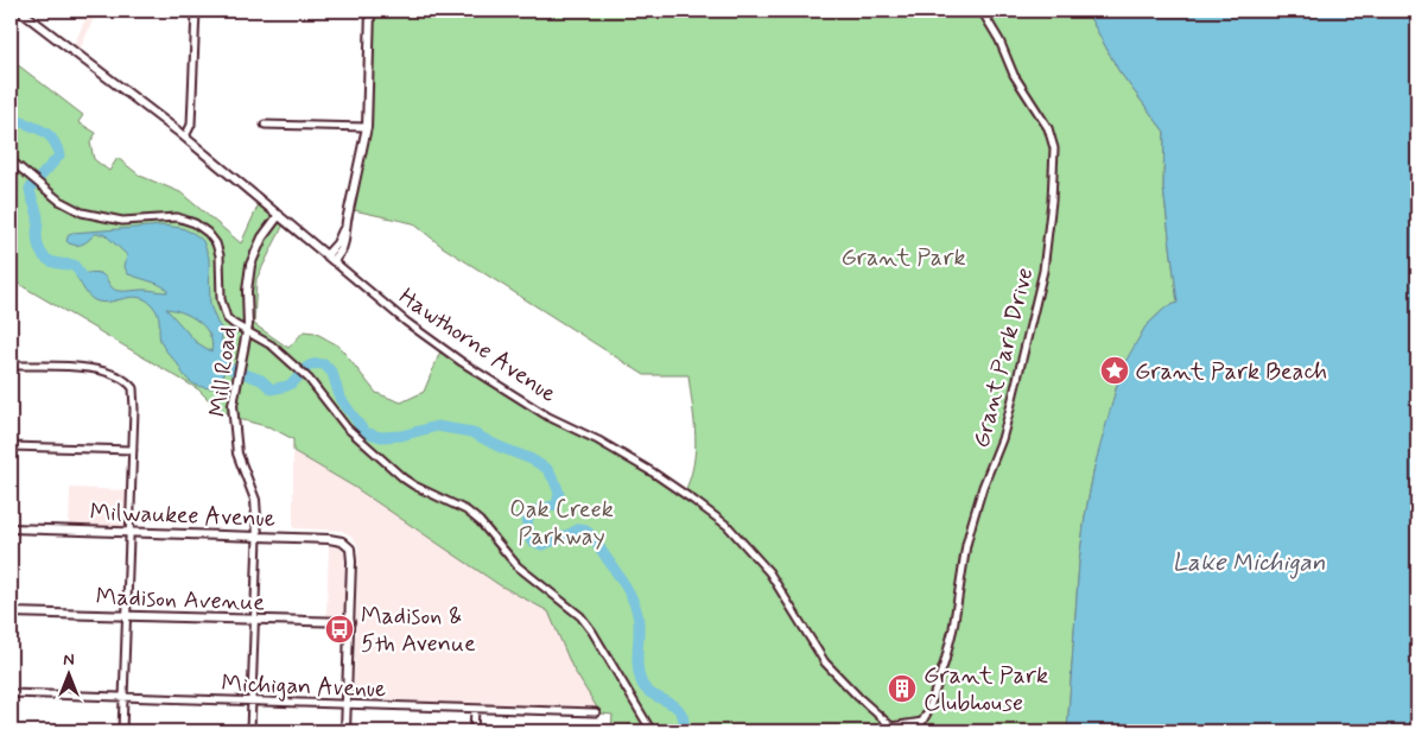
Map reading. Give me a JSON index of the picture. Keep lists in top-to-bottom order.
{
  "streets": {
    "street": [
      "Hawthorne Avenue",
      "Grant Park Drive",
      "Mill Road",
      "Milwaukee Avenue",
      "Madison Avenue",
      "Michigan Avenue"
    ]
  },
  "crossings": [
    ["Hawthorne Avenue", "Grant Park Drive"],
    ["Hawthorne Avenue", "Mill Road"],
    ["Mill Road", "Milwaukee Avenue"],
    ["Milwaukee Avenue", "Madison Avenue"]
  ],
  "water": ["Lake Michigan"],
  "parks": ["Grant Park", "Oak Creek Parkway"],
  "places": {
    "place": ["Grant Park Beach"],
    "bus stop": ["Madison & 5th Avenue"],
    "building": ["Grant Park Clubhouse"]
  },
  "north": "top"
}
